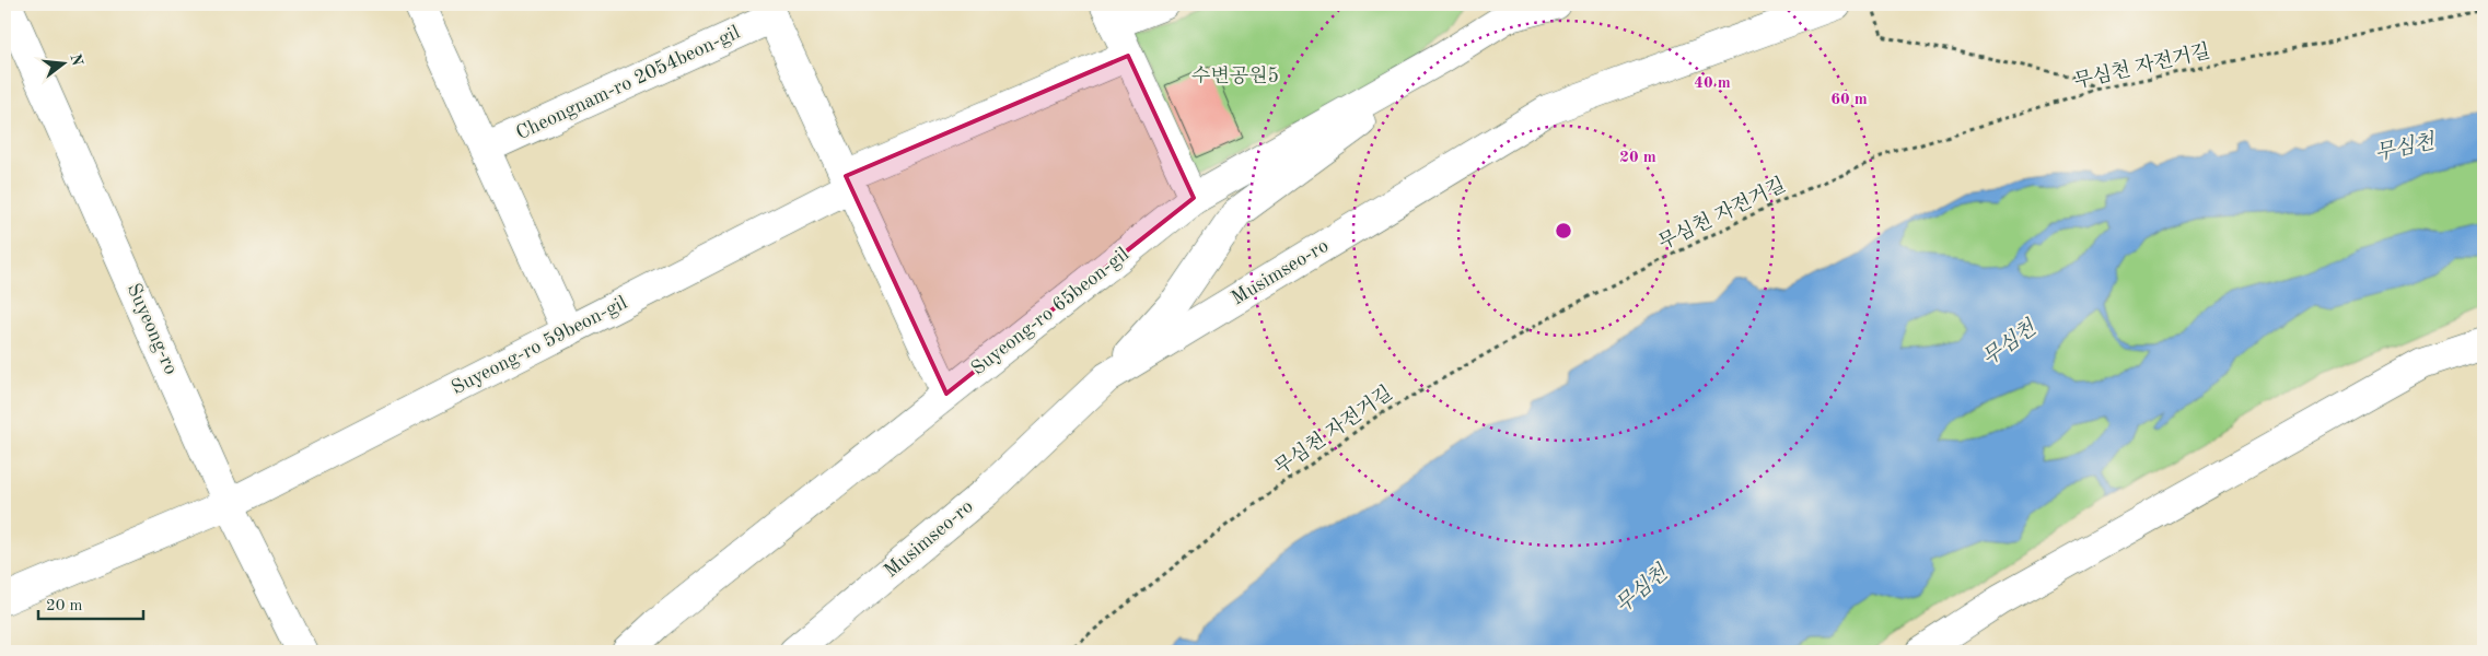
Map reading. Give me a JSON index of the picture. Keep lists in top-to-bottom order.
{
  "streets": {
    "street": [
      "Cheongnam-ro 2054beon-gil",
      "Musimseo-ro",
      "Suyeong-ro 65beon-gil",
      "Suyeong-ro",
      "Suyeong-ro 59beon-gil"
    ],
    "path": ["무심천 자전거길"]
  },
  "crossings": [
    ["Suyeong-ro", "Suyeong-ro 59beon-gil"]
  ],
  "water": ["무심천"],
  "parks": ["수변공원5"],
  "scale_bar": "20 m",
  "north": "right",
  "rings": ["40 m", "60 m", "20 m"]
}
